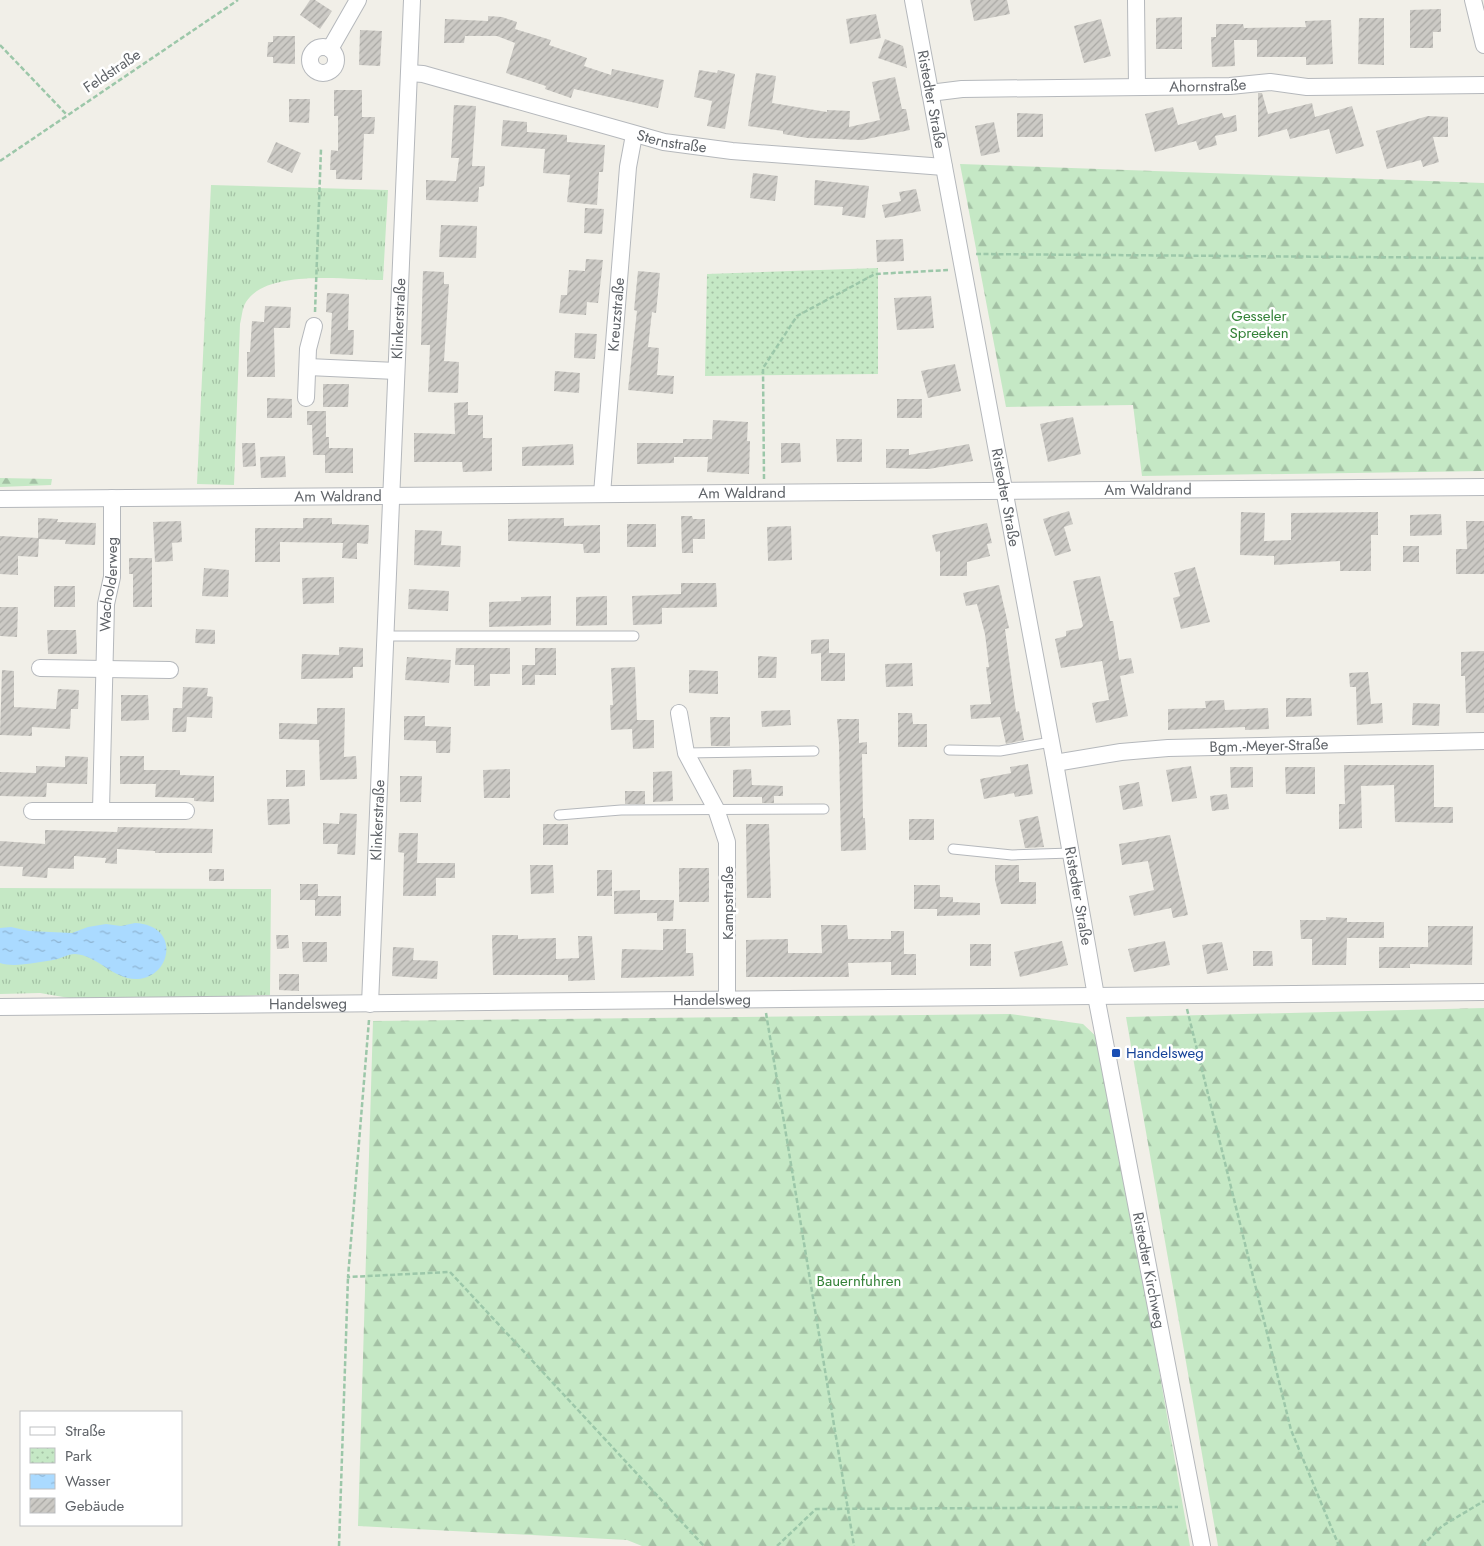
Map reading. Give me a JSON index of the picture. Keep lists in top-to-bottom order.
{
  "streets": {
    "street": [
      "Ahornstraße",
      "Ristedter Straße",
      "Sternstraße",
      "Kreuzstraße",
      "Klinkerstraße",
      "Am Waldrand",
      "Wacholderweg",
      "Bgm.-Meyer-Straße",
      "Kampstraße",
      "Handelsweg",
      "Ristedter Kirchweg"
    ],
    "path": ["Feldstraße"]
  },
  "crossings": [
    ["Ahornstraße", "Ristedter Straße"],
    ["Ristedter Straße", "Sternstraße"],
    ["Ristedter Straße", "Am Waldrand"],
    ["Ristedter Straße", "Bgm.-Meyer-Straße"],
    ["Ristedter Straße", "Handelsweg"],
    ["Ristedter Straße", "Ristedter Kirchweg"],
    ["Sternstraße", "Kreuzstraße"],
    ["Sternstraße", "Klinkerstraße"],
    ["Kreuzstraße", "Am Waldrand"],
    ["Klinkerstraße", "Am Waldrand"],
    ["Klinkerstraße", "Handelsweg"],
    ["Am Waldrand", "Wacholderweg"],
    ["Kampstraße", "Handelsweg"],
    ["Handelsweg", "Ristedter Kirchweg"]
  ],
  "parks": ["Gesseler Spreeken", "Bauernfuhren"],
  "places": {
    "transit": ["Handelsweg"]
  },
  "legend": [
    "Straße",
    "Park",
    "Wasser",
    "Gebäude"
  ]
}
